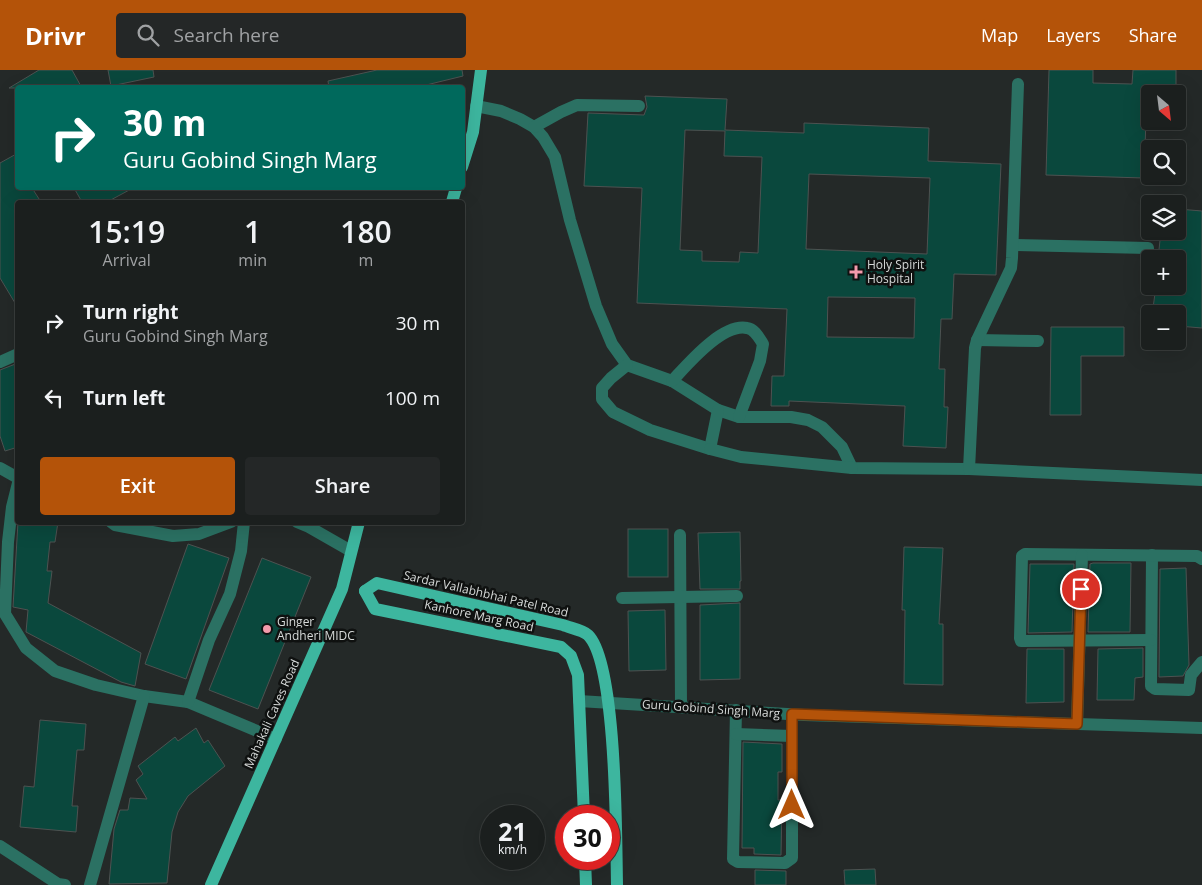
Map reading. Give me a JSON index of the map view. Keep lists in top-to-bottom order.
{
  "streets": {
    "main road": ["Sardar Vallabhbhai Patel Road", "Kanhore Marg Road", "Mahakali Caves Road"],
    "street": ["Guru Gobind Singh Marg"]
  },
  "crossings": [
    ["Sardar Vallabhbhai Patel Road", "Kanhore Marg Road"],
    ["Sardar Vallabhbhai Patel Road", "Guru Gobind Singh Marg"],
    ["Kanhore Marg Road", "Guru Gobind Singh Marg"]
  ],
  "places": {
    "health": ["Holy Spirit Hospital"],
    "other": ["Ginger Andheri MIDC"]
  },
  "north": "bottom right",
  "page": {
    "header": "Drivr",
    "search": "Search here",
    "nav": ["Map", "Layers", "Share"],
    "map_buttons": ["+", "−"],
    "turn": ["30 m", "Guru Gobind Singh Marg"],
    "eta": [
      "15:19",
      "Arrival",
      "1",
      "min",
      "180",
      "m"
    ],
    "list": [
      {
        "name": "Turn right",
        "note": "Guru Gobind Singh Marg",
        "value": "30 m"
      },
      {
        "name": "Turn left",
        "value": "100 m"
      }
    ],
    "buttons": ["Exit", "Share"],
    "speed": "21 km/h",
    "limit": "30"
  }
}
